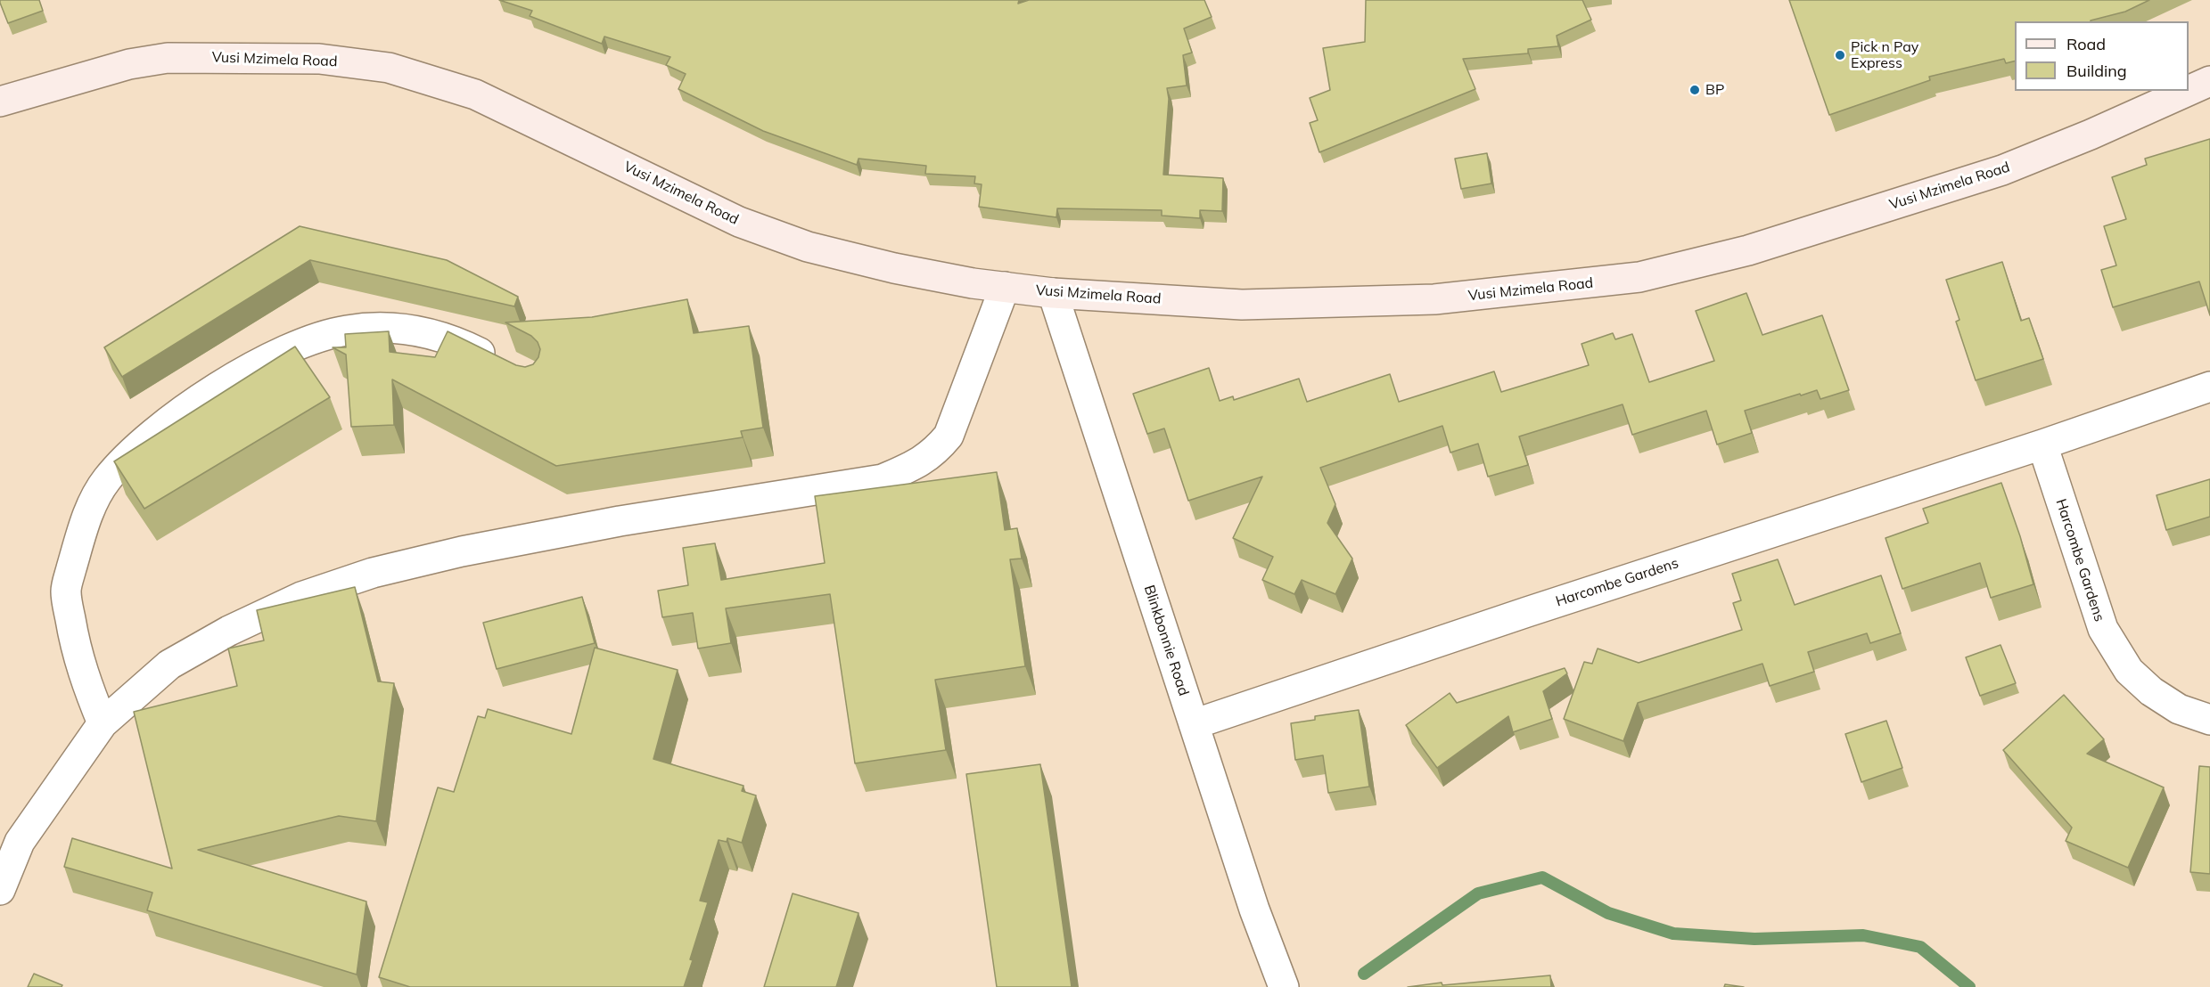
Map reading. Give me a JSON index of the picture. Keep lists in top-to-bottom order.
{
  "streets": {
    "main road": ["Vusi Mzimela Road"],
    "street": ["Harcombe Gardens", "Blinkbonnie Road"]
  },
  "crossings": [
    ["Vusi Mzimela Road", "Blinkbonnie Road"],
    ["Harcombe Gardens", "Blinkbonnie Road"]
  ],
  "places": ["Pick n Pay Express", "BP"],
  "legend": ["Road", "Building"]
}
